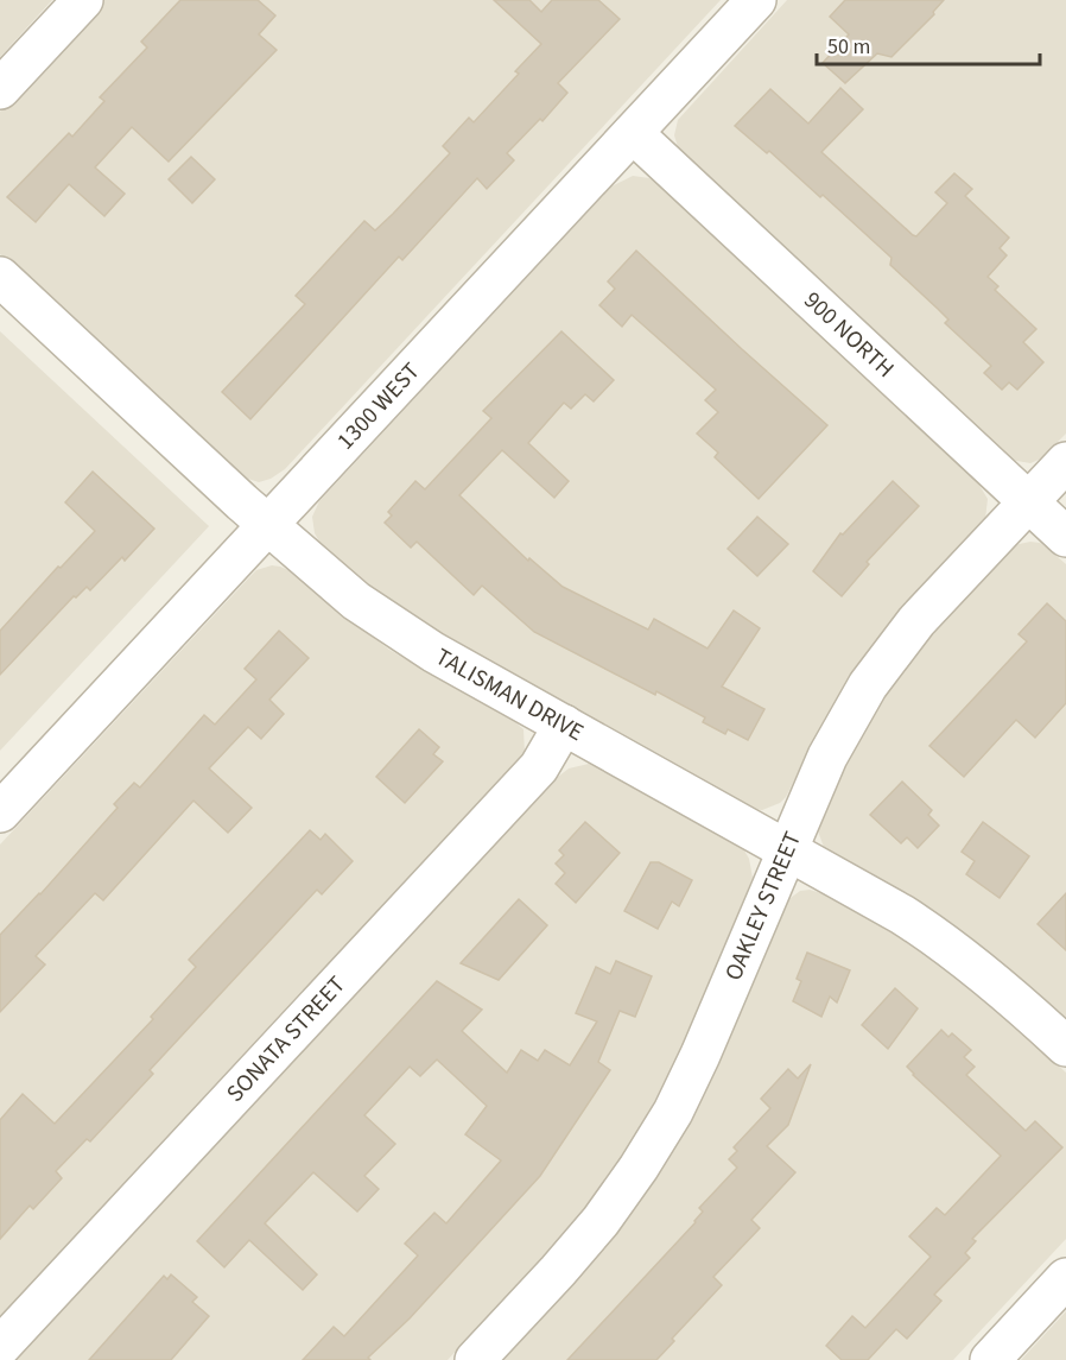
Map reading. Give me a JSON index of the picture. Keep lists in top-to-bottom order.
{
  "streets": {
    "street": [
      "900 NORTH",
      "1300 WEST",
      "TALISMAN DRIVE",
      "OAKLEY STREET",
      "SONATA STREET"
    ]
  },
  "crossings": [
    ["900 NORTH", "1300 WEST"],
    ["900 NORTH", "OAKLEY STREET"],
    ["1300 WEST", "TALISMAN DRIVE"],
    ["TALISMAN DRIVE", "OAKLEY STREET"],
    ["TALISMAN DRIVE", "SONATA STREET"]
  ],
  "scale_bar": "50 m"
}
